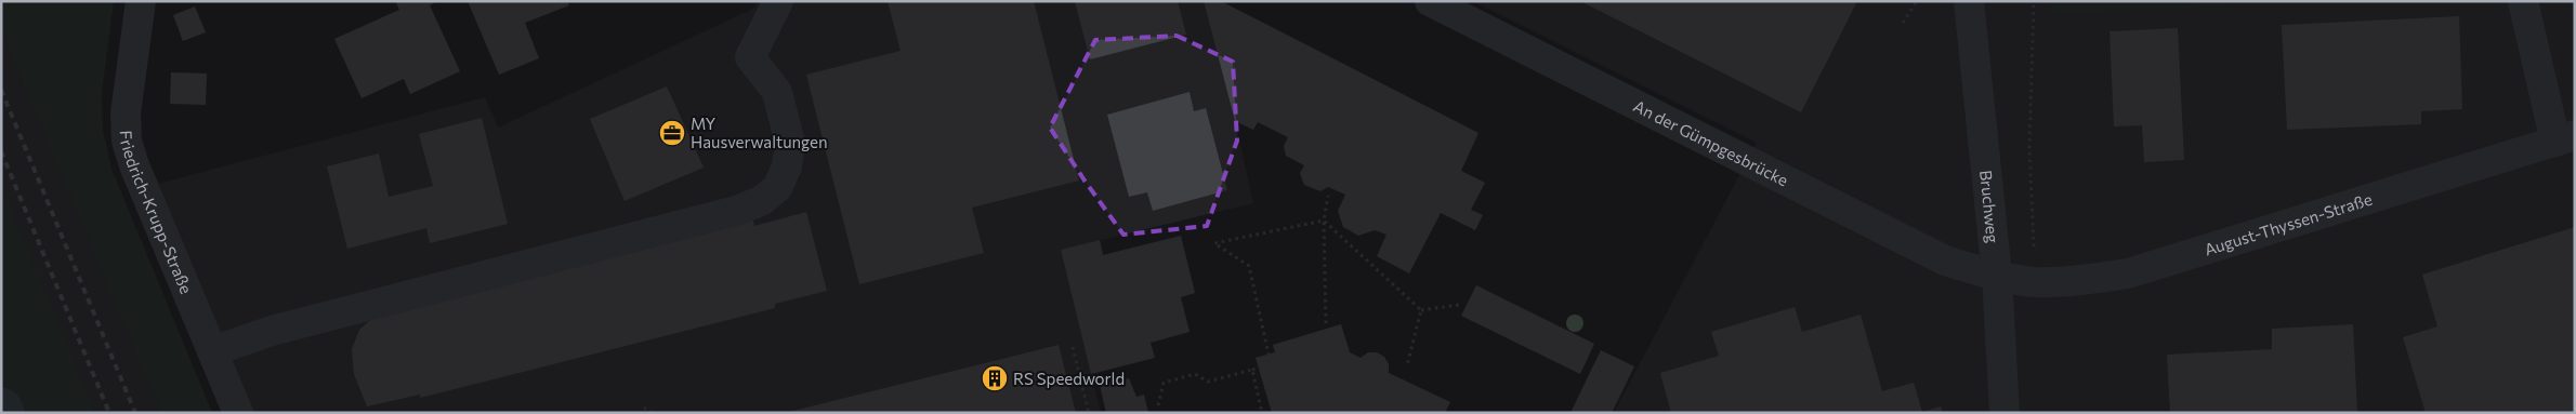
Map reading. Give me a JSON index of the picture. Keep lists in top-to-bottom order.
{
  "streets": {
    "street": [
      "An der Gümpgesbrücke",
      "Bruchweg",
      "Friedrich-Krupp-Straße",
      "August-Thyssen-Straße"
    ]
  },
  "crossings": [
    ["An der Gümpgesbrücke", "Bruchweg"],
    ["An der Gümpgesbrücke", "August-Thyssen-Straße"],
    ["Bruchweg", "August-Thyssen-Straße"]
  ],
  "places": {
    "office": ["MY Hausverwaltungen"],
    "building": ["RS Speedworld"]
  }
}
